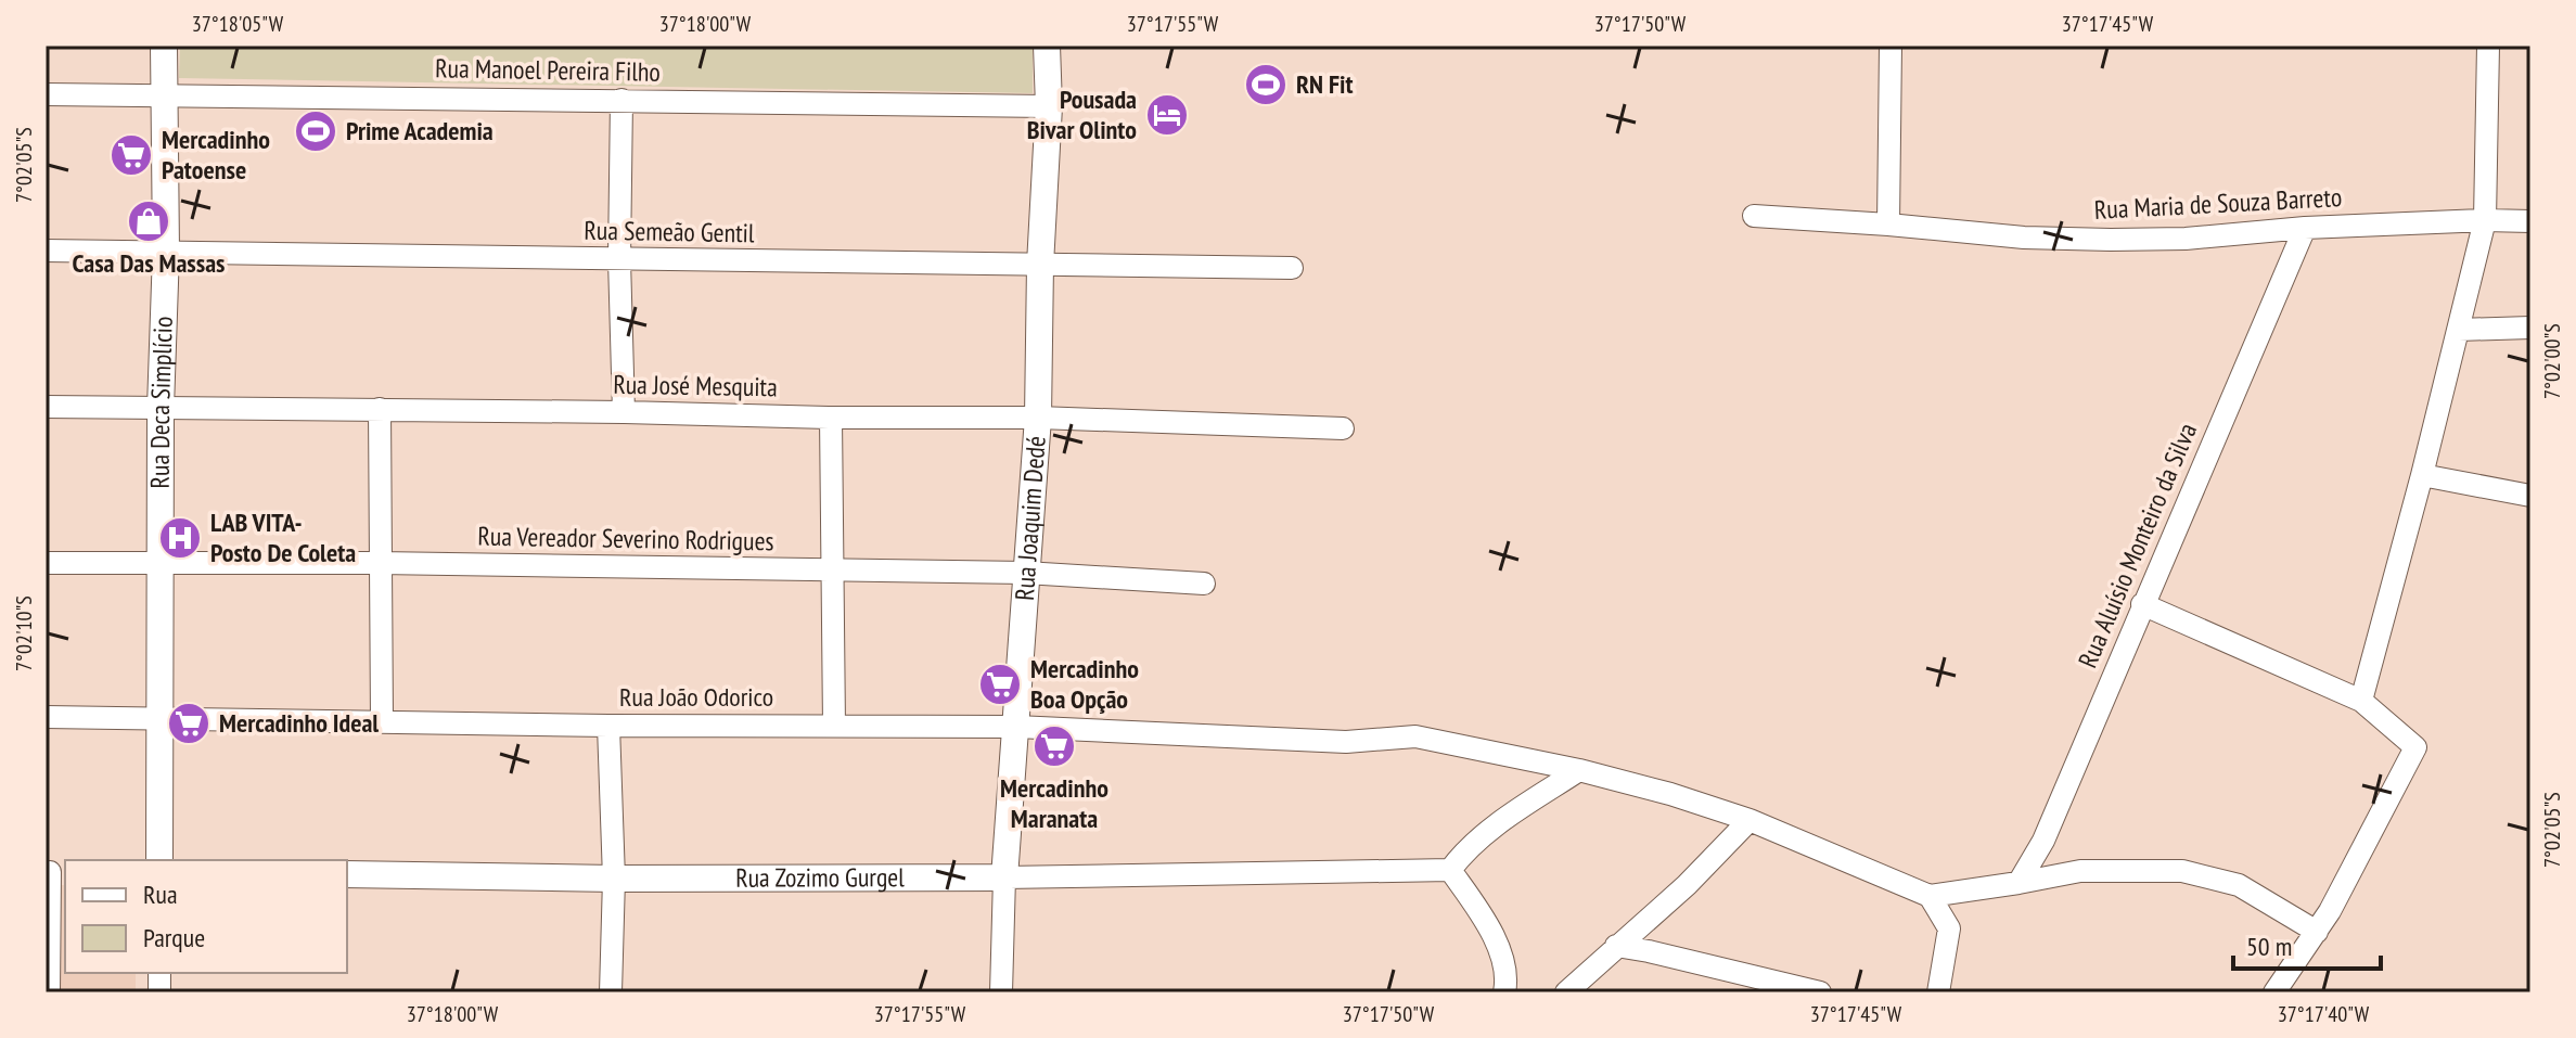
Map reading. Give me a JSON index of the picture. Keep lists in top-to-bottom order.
{
  "streets": {
    "street": [
      "Rua Manoel Pereira Filho",
      "Rua Maria de Souza Barreto",
      "Rua Semeão Gentil",
      "Rua José Mesquita",
      "Rua Deca Simplício",
      "Rua Joaquim Dedé",
      "Rua Vereador Severino Rodrigues",
      "Rua Aluísio Monteiro da Silva",
      "Rua João Odorico",
      "Rua Zozimo Gurgel"
    ]
  },
  "crossings": [
    ["Rua Manoel Pereira Filho", "Rua Deca Simplício"],
    ["Rua Manoel Pereira Filho", "Rua Joaquim Dedé"],
    ["Rua Maria de Souza Barreto", "Rua Aluísio Monteiro da Silva"],
    ["Rua Semeão Gentil", "Rua Deca Simplício"],
    ["Rua Semeão Gentil", "Rua Joaquim Dedé"],
    ["Rua José Mesquita", "Rua Deca Simplício"],
    ["Rua José Mesquita", "Rua Joaquim Dedé"],
    ["Rua Deca Simplício", "Rua Vereador Severino Rodrigues"],
    ["Rua Deca Simplício", "Rua João Odorico"],
    ["Rua Joaquim Dedé", "Rua Vereador Severino Rodrigues"],
    ["Rua Joaquim Dedé", "Rua João Odorico"],
    ["Rua Joaquim Dedé", "Rua Zozimo Gurgel"]
  ],
  "places": {
    "sports": ["RN Fit", "Prime Academia"],
    "hotel": ["Pousada Bivar Olinto"],
    "supermarket": [
      "Mercadinho Patoense",
      "Mercadinho Boa Opção",
      "Mercadinho Ideal",
      "Mercadinho Maranata"
    ],
    "shop": ["Casa Das Massas"],
    "hospital": ["LAB VITA- Posto De Coleta"]
  },
  "legend": ["Rua", "Parque"],
  "scale_bar": "50 m",
  "coordinates": [
    "37°18'05\"W",
    "37°18'00\"W",
    "37°17'55\"W",
    "37°17'50\"W",
    "37°17'45\"W",
    "7°02'05\"S",
    "7°02'00\"S",
    "7°02'10\"S",
    "37°17'40\"W"
  ]
}
